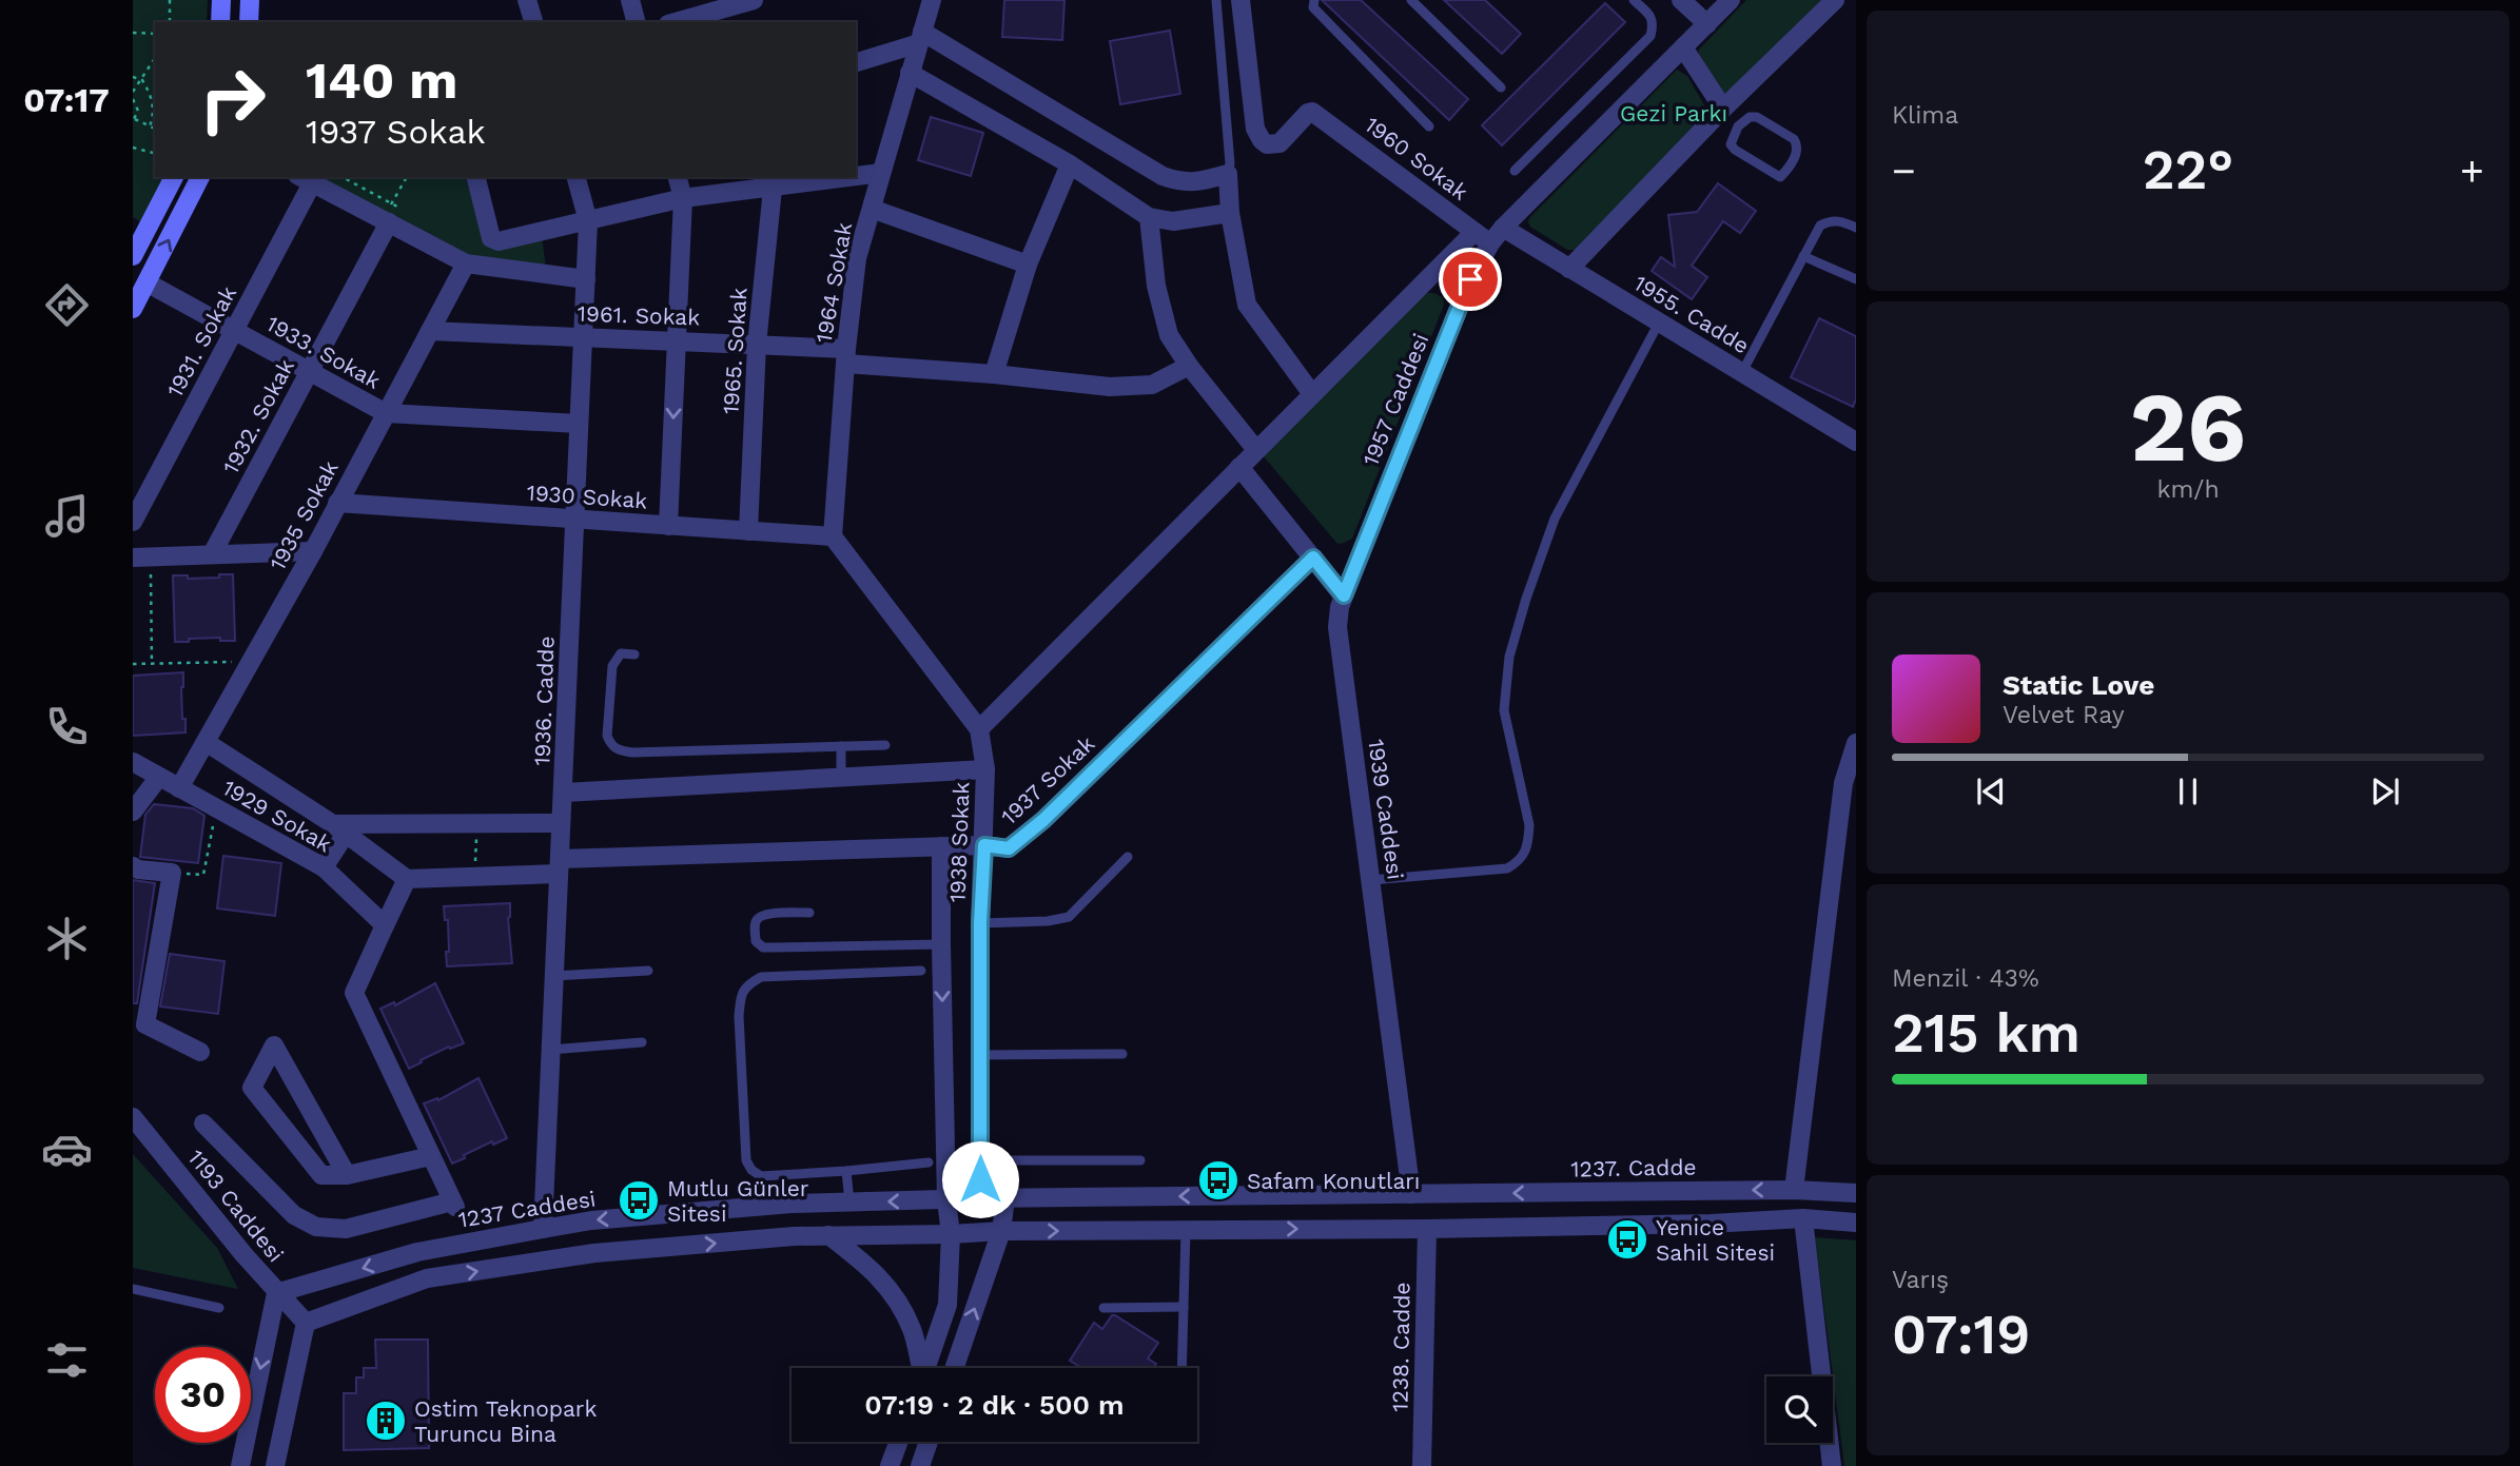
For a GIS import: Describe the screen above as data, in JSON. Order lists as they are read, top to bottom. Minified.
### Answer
{"streets":{"street":["1960 Sokak","1964 Sokak","1955. Cadde","1961. Sokak","1931. Sokak","1965. Sokak","1933. Sokak","1957 Caddesi","1932. Sokak","1930 Sokak","1935 Sokak","1936. Cadde","1937 Sokak","1939 Caddesi","1929 Sokak","1938 Sokak","1237. Cadde","1193 Caddesi","1237 Caddesi","1238. Cadde"]},"crossings":[["1960 Sokak","1957 Caddesi"],["1964 Sokak","1961. Sokak"],["1964 Sokak","1930 Sokak"],["1964 Sokak","1938 Sokak"],["1955. Cadde","1957 Caddesi"],["1961. Sokak","1965. Sokak"],["1961. Sokak","1935 Sokak"],["1961. Sokak","1936. Cadde"],["1931. Sokak","1933. Sokak"],["1965. Sokak","1930 Sokak"],["1933. Sokak","1932. Sokak"],["1933. Sokak","1935 Sokak"],["1933. Sokak","1936. Cadde"],["1957 Caddesi","1939 Caddesi"],["1930 Sokak","1935 Sokak"],["1930 Sokak","1936. Cadde"],["1930 Sokak","1938 Sokak"],["1935 Sokak","1929 Sokak"],["1936. Cadde","1937 Sokak"],["1936. Cadde","1237 Caddesi"],["1937 Sokak","1938 Sokak"],["1939 Caddesi","1237. Cadde"],["1939 Caddesi","1237 Caddesi"],["1938 Sokak","1237 Caddesi"],["1237. Cadde","1237 Caddesi"],["1193 Caddesi","1237 Caddesi"]],"parks":["Gezi Parkı"],"places":{"bus stop":["Safam Konutları","Mutlu Günler Sitesi","Yenice Sahil Sitesi"],"building":["Ostim Teknopark Turuncu Bina"]},"page":{"tabs":"07:17","tile":["Klima",["26","km/h"],["Menzil · 43%","215 km"],["Varış","07:19"]],"turn":["140 m","1937 Sokak"],"heat":["−","22°","+"],"song":["Static Love","Velvet Ray"],"limit":"30","trip":"07:19 · 2 dk · 500 m"}}
